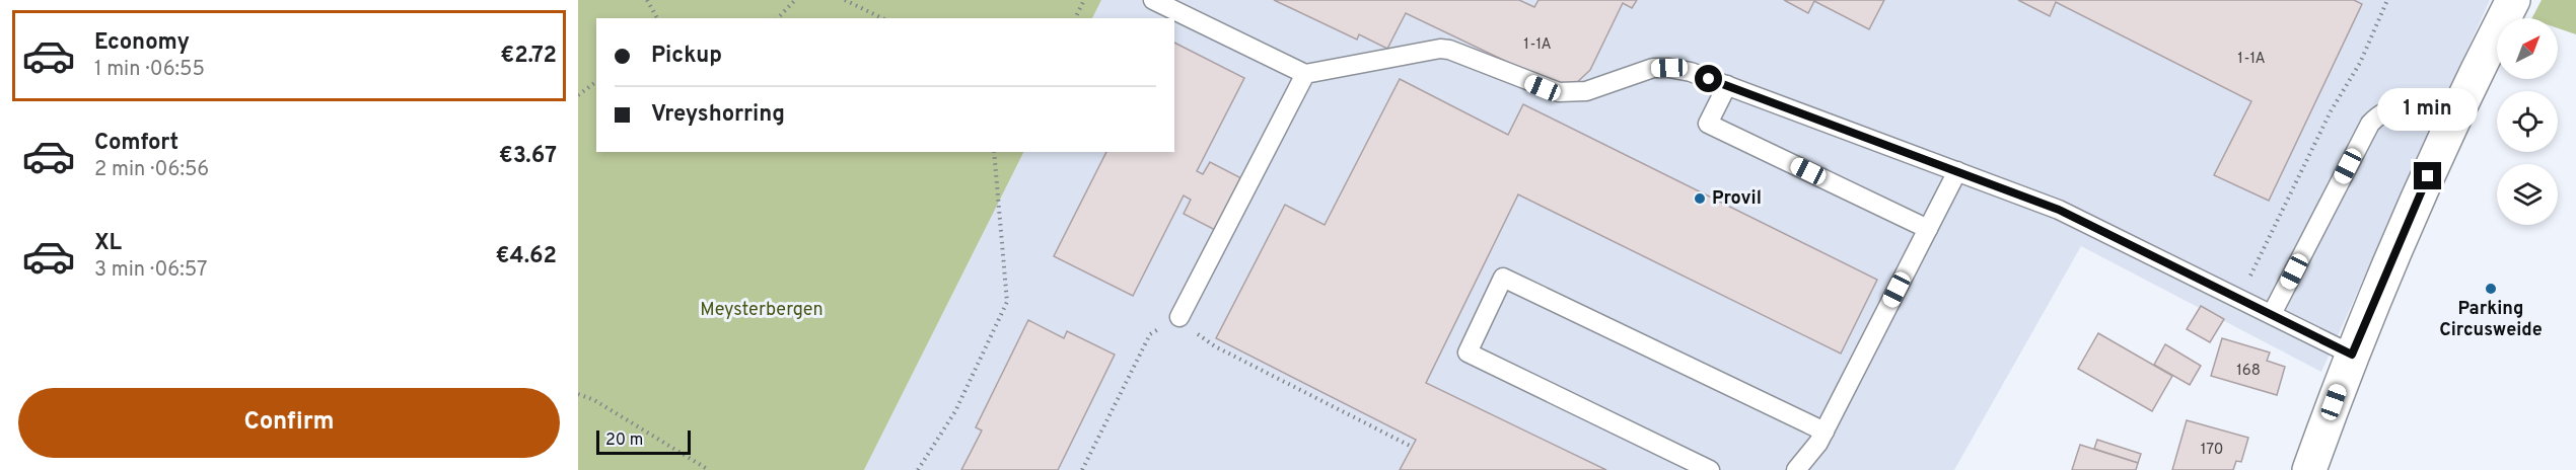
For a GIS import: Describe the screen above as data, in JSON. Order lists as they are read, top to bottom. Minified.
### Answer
{"parks":["Meysterbergen"],"places":["Provil","Parking Circusweide"],"house_numbers":["1-1A","1-1A","168","170"],"scale_bar":"20 m","north":"top right","page":{"list":[{"name":"Economy","note":"1 min · 06:55","value":"€2.72"},{"name":"Comfort","note":"2 min · 06:56","value":"€3.67"},{"name":"XL","note":"3 min · 06:57","value":"€4.62"}],"banner":["Pickup","Vreyshorring"],"bubble":"1 min","buttons":"Confirm","scale":"20 m"}}
